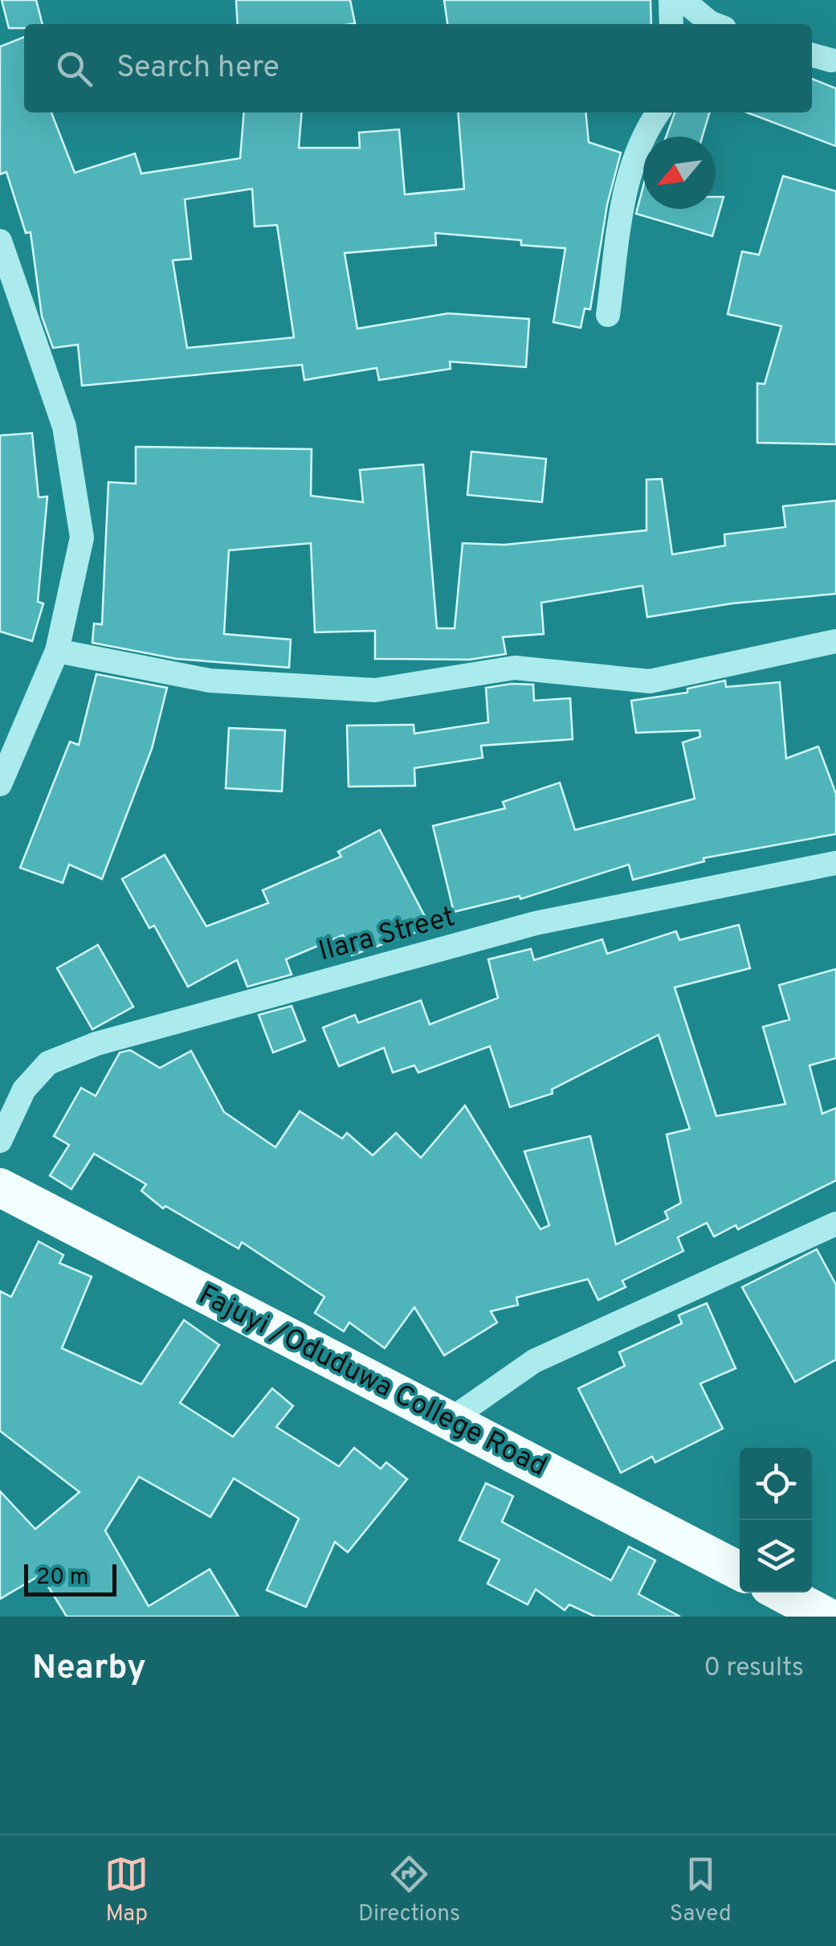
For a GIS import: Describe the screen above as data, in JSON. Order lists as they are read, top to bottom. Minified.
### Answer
{"streets":{"main road":["Fajuyi /Oduduwa College Road"],"street":["Ilara Street"]},"scale_bar":"20 m","north":"bottom left","page":{"search":"Search here","scale":"20 m","heading":["Nearby","0 results"],"nav":["Map","Directions","Saved"]}}
